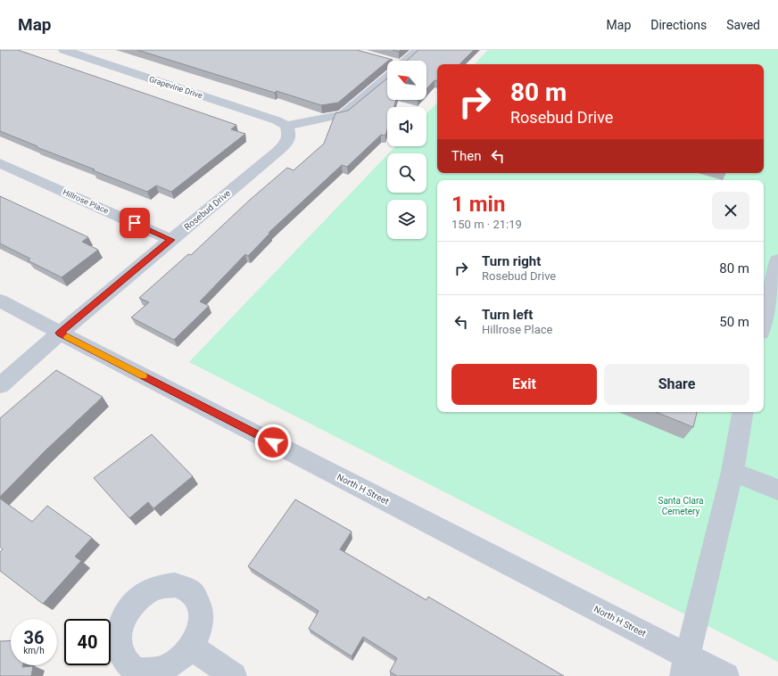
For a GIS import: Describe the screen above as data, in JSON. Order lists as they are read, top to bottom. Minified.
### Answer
{"streets":{"street":["Grapevine Drive","Hillrose Place","Rosebud Drive","North H Street"]},"crossings":[["Grapevine Drive","Rosebud Drive"],["Hillrose Place","Rosebud Drive"],["Rosebud Drive","North H Street"]],"parks":["Santa Clara Cemetery"],"north":"top left","page":{"header":"Map","nav":["Map","Directions","Saved"],"turn":["80 m","Rosebud Drive"],"then":"Then","heading":["1 min","150 m · 21:19"],"list":[{"name":"Turn right","note":"Rosebud Drive","value":"80 m"},{"name":"Turn left","note":"Hillrose Place","value":"50 m"}],"buttons":["Exit","Share"],"speed":"36 km/h","limit":"40"}}
